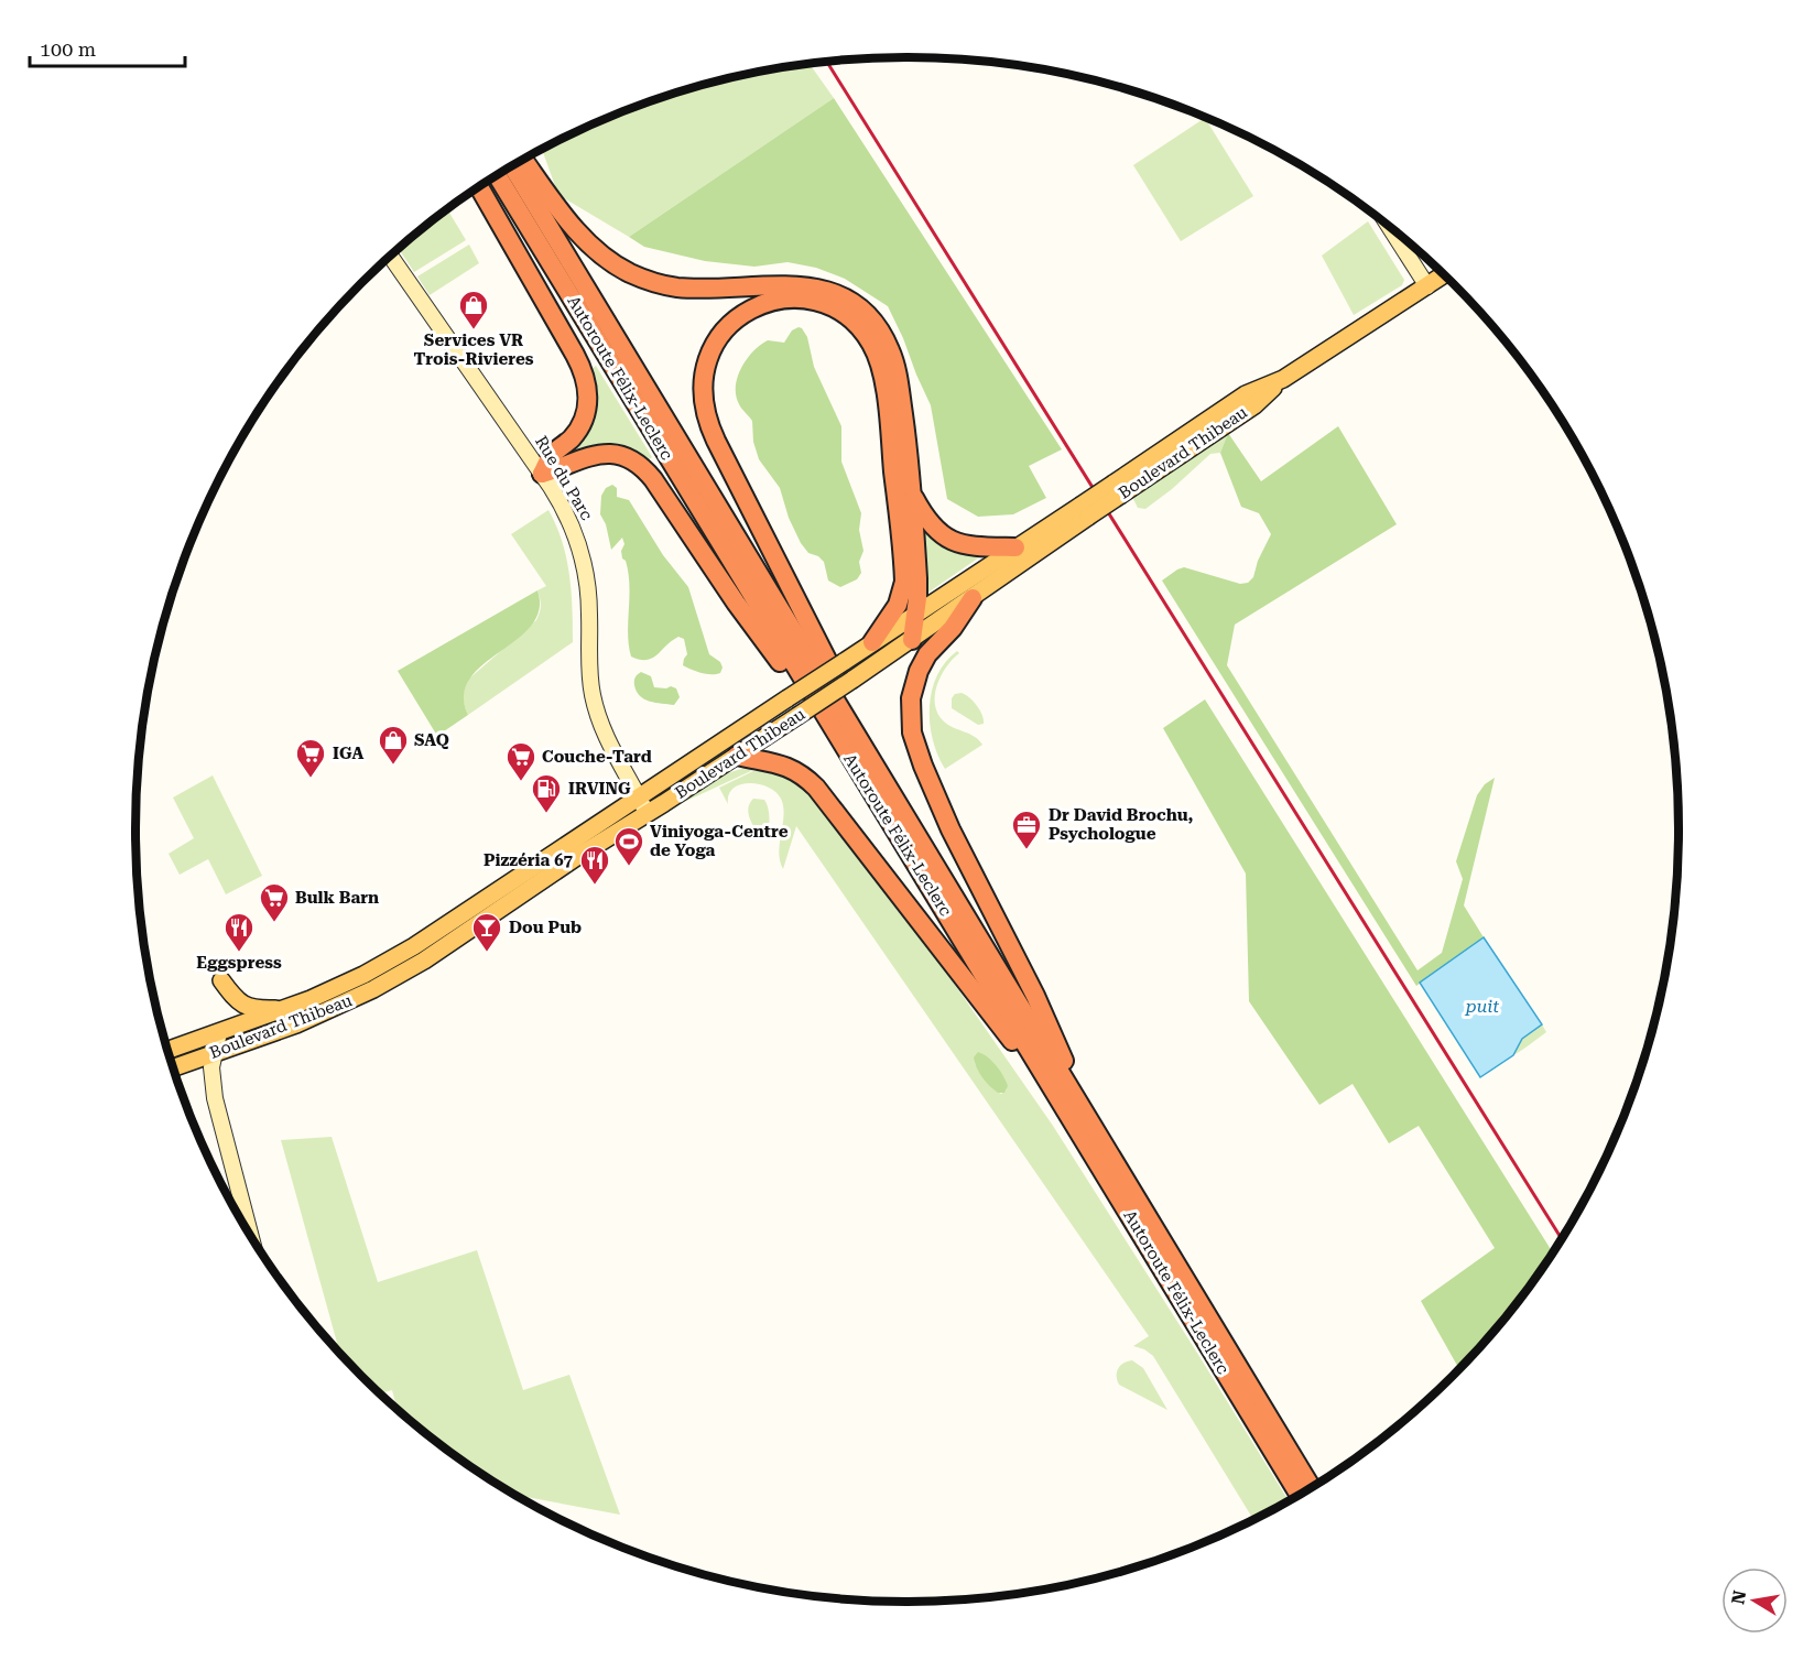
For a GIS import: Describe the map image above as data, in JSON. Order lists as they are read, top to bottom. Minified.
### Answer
{"streets":{"highway":["Autoroute Félix-Leclerc"],"main road":["Boulevard Thibeau"],"street":["Rue du Parc"]},"crossings":[["Boulevard Thibeau","Rue du Parc"]],"water":["puit"],"places":{"shop":["Services VR Trois-Rivieres","SAQ"],"supermarket":["IGA","Couche-Tard","Bulk Barn"],"fuel station":["IRVING"],"office":["Dr David Brochu, Psychologue"],"sports":["Viniyoga-Centre de Yoga"],"restaurant":["Pizzéria 67","Eggspress"],"bar":["Dou Pub"]},"scale_bar":"100 m","north":"left"}
